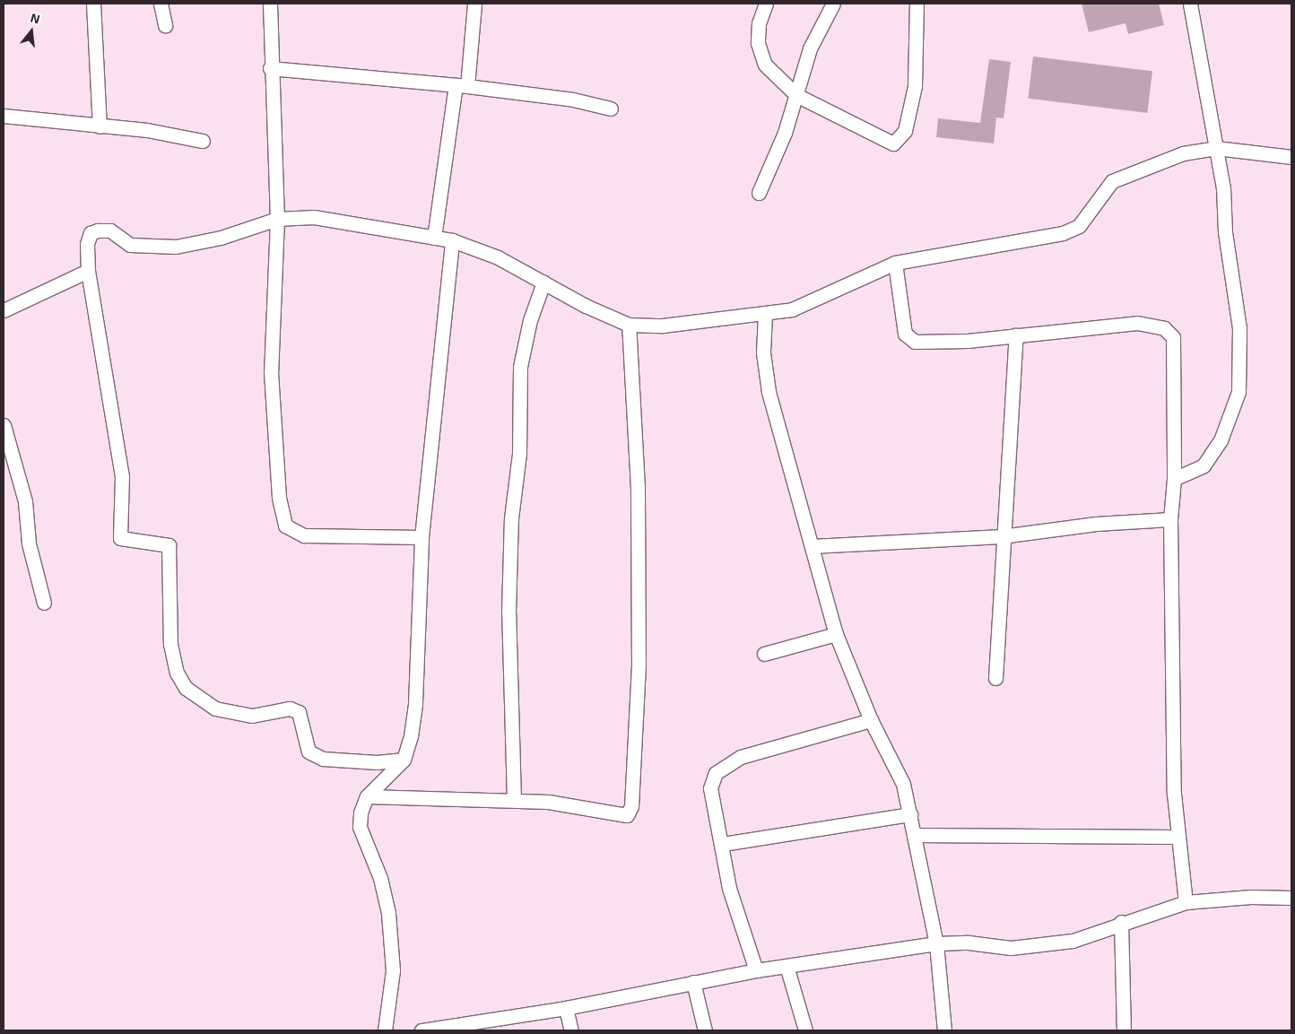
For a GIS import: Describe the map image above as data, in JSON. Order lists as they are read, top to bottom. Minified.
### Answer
{"north":"top"}
